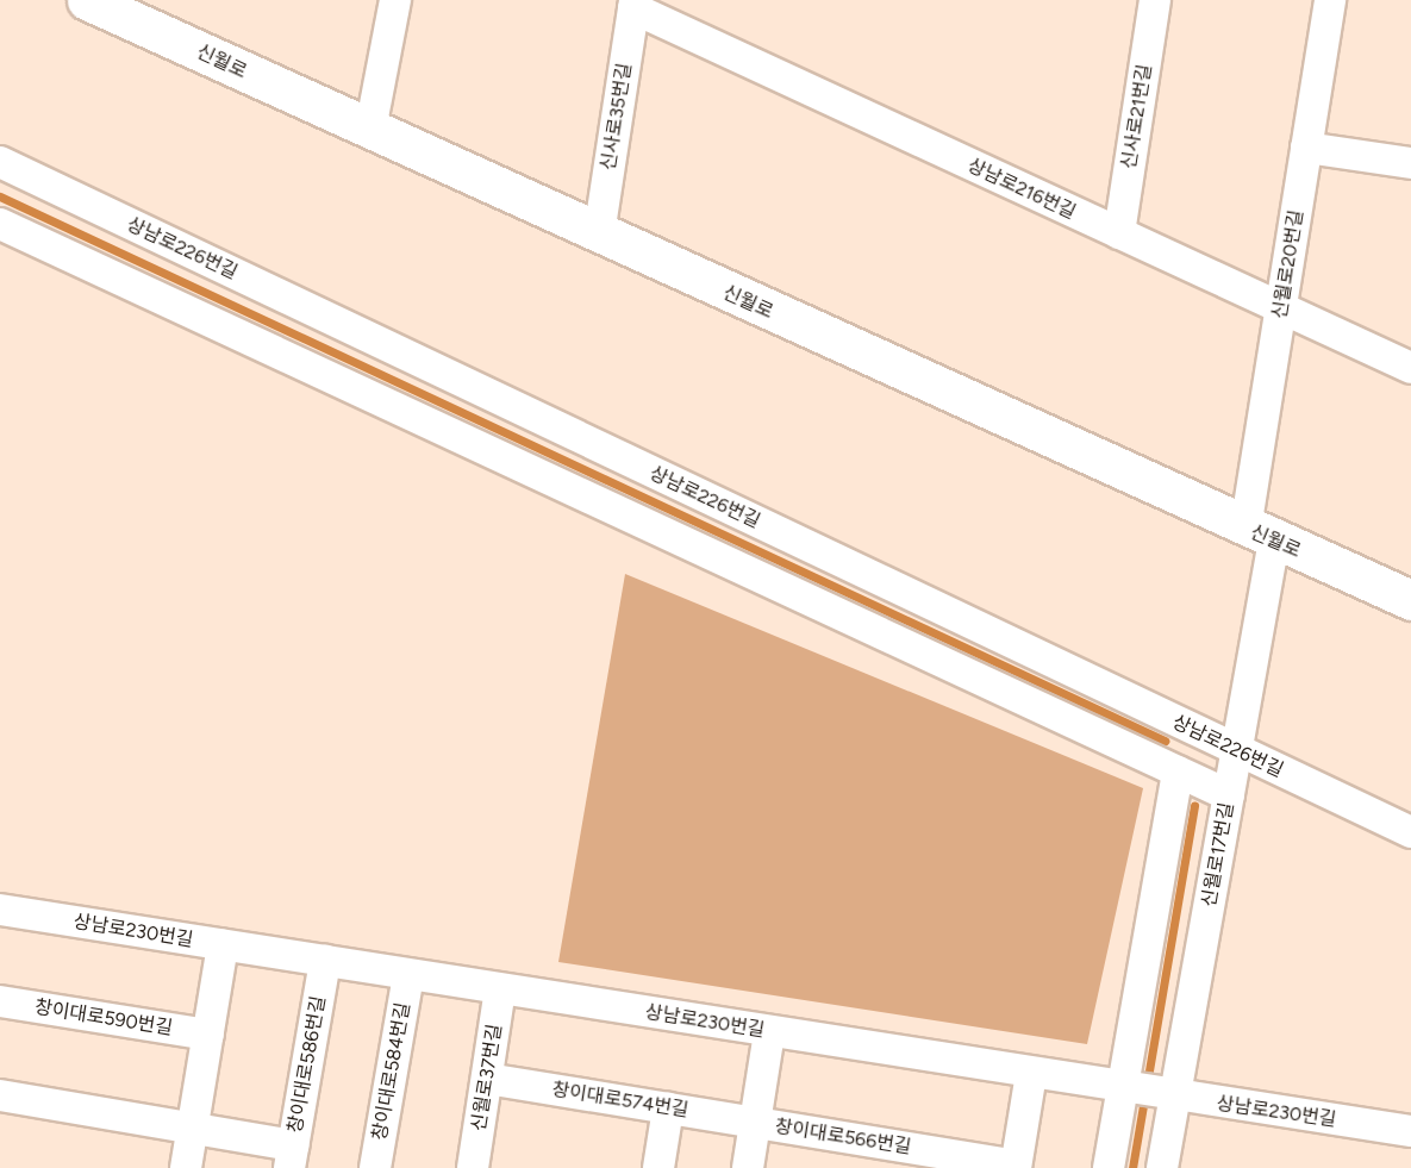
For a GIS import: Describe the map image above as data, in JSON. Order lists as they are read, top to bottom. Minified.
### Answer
{"streets":{"street":["신월로","신사로35번길","신사로21번길","상남로216번길","상남로226번길","신월로20번길","신월로17번길","상남로230번길","창이대로590번길","창이대로586번길","창이대로584번길","신월로37번길","창이대로574번길","창이대로566번길"]},"crossings":[["신월로","신사로35번길"],["신월로","신월로20번길"],["신월로","신월로17번길"],["신사로35번길","상남로216번길"],["신사로21번길","상남로216번길"],["상남로216번길","신월로20번길"],["상남로226번길","신월로17번길"],["신월로20번길","신월로17번길"],["신월로17번길","상남로230번길"],["상남로230번길","창이대로586번길"],["상남로230번길","창이대로584번길"],["상남로230번길","신월로37번길"],["상남로230번길","창이대로566번길"],["신월로37번길","창이대로574번길"],["창이대로574번길","창이대로566번길"]]}
